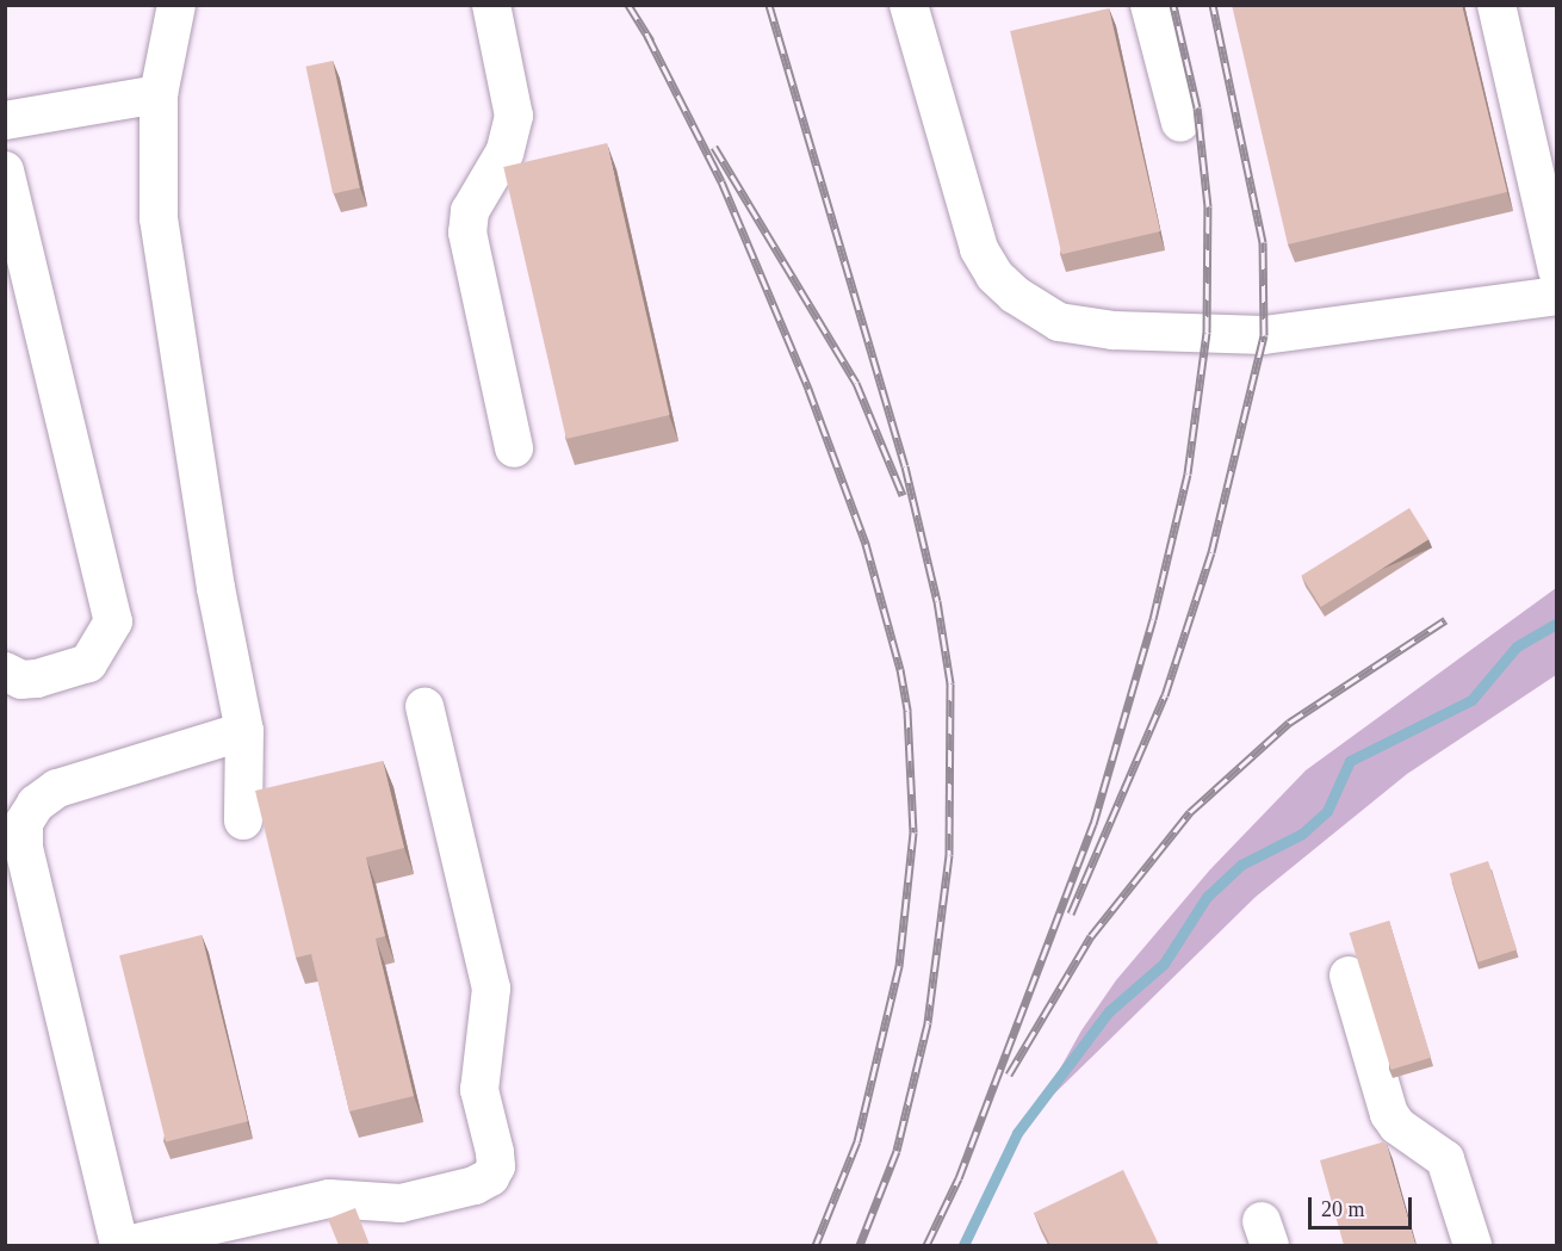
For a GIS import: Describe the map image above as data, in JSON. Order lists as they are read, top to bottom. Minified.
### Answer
{"scale_bar":"20 m"}
